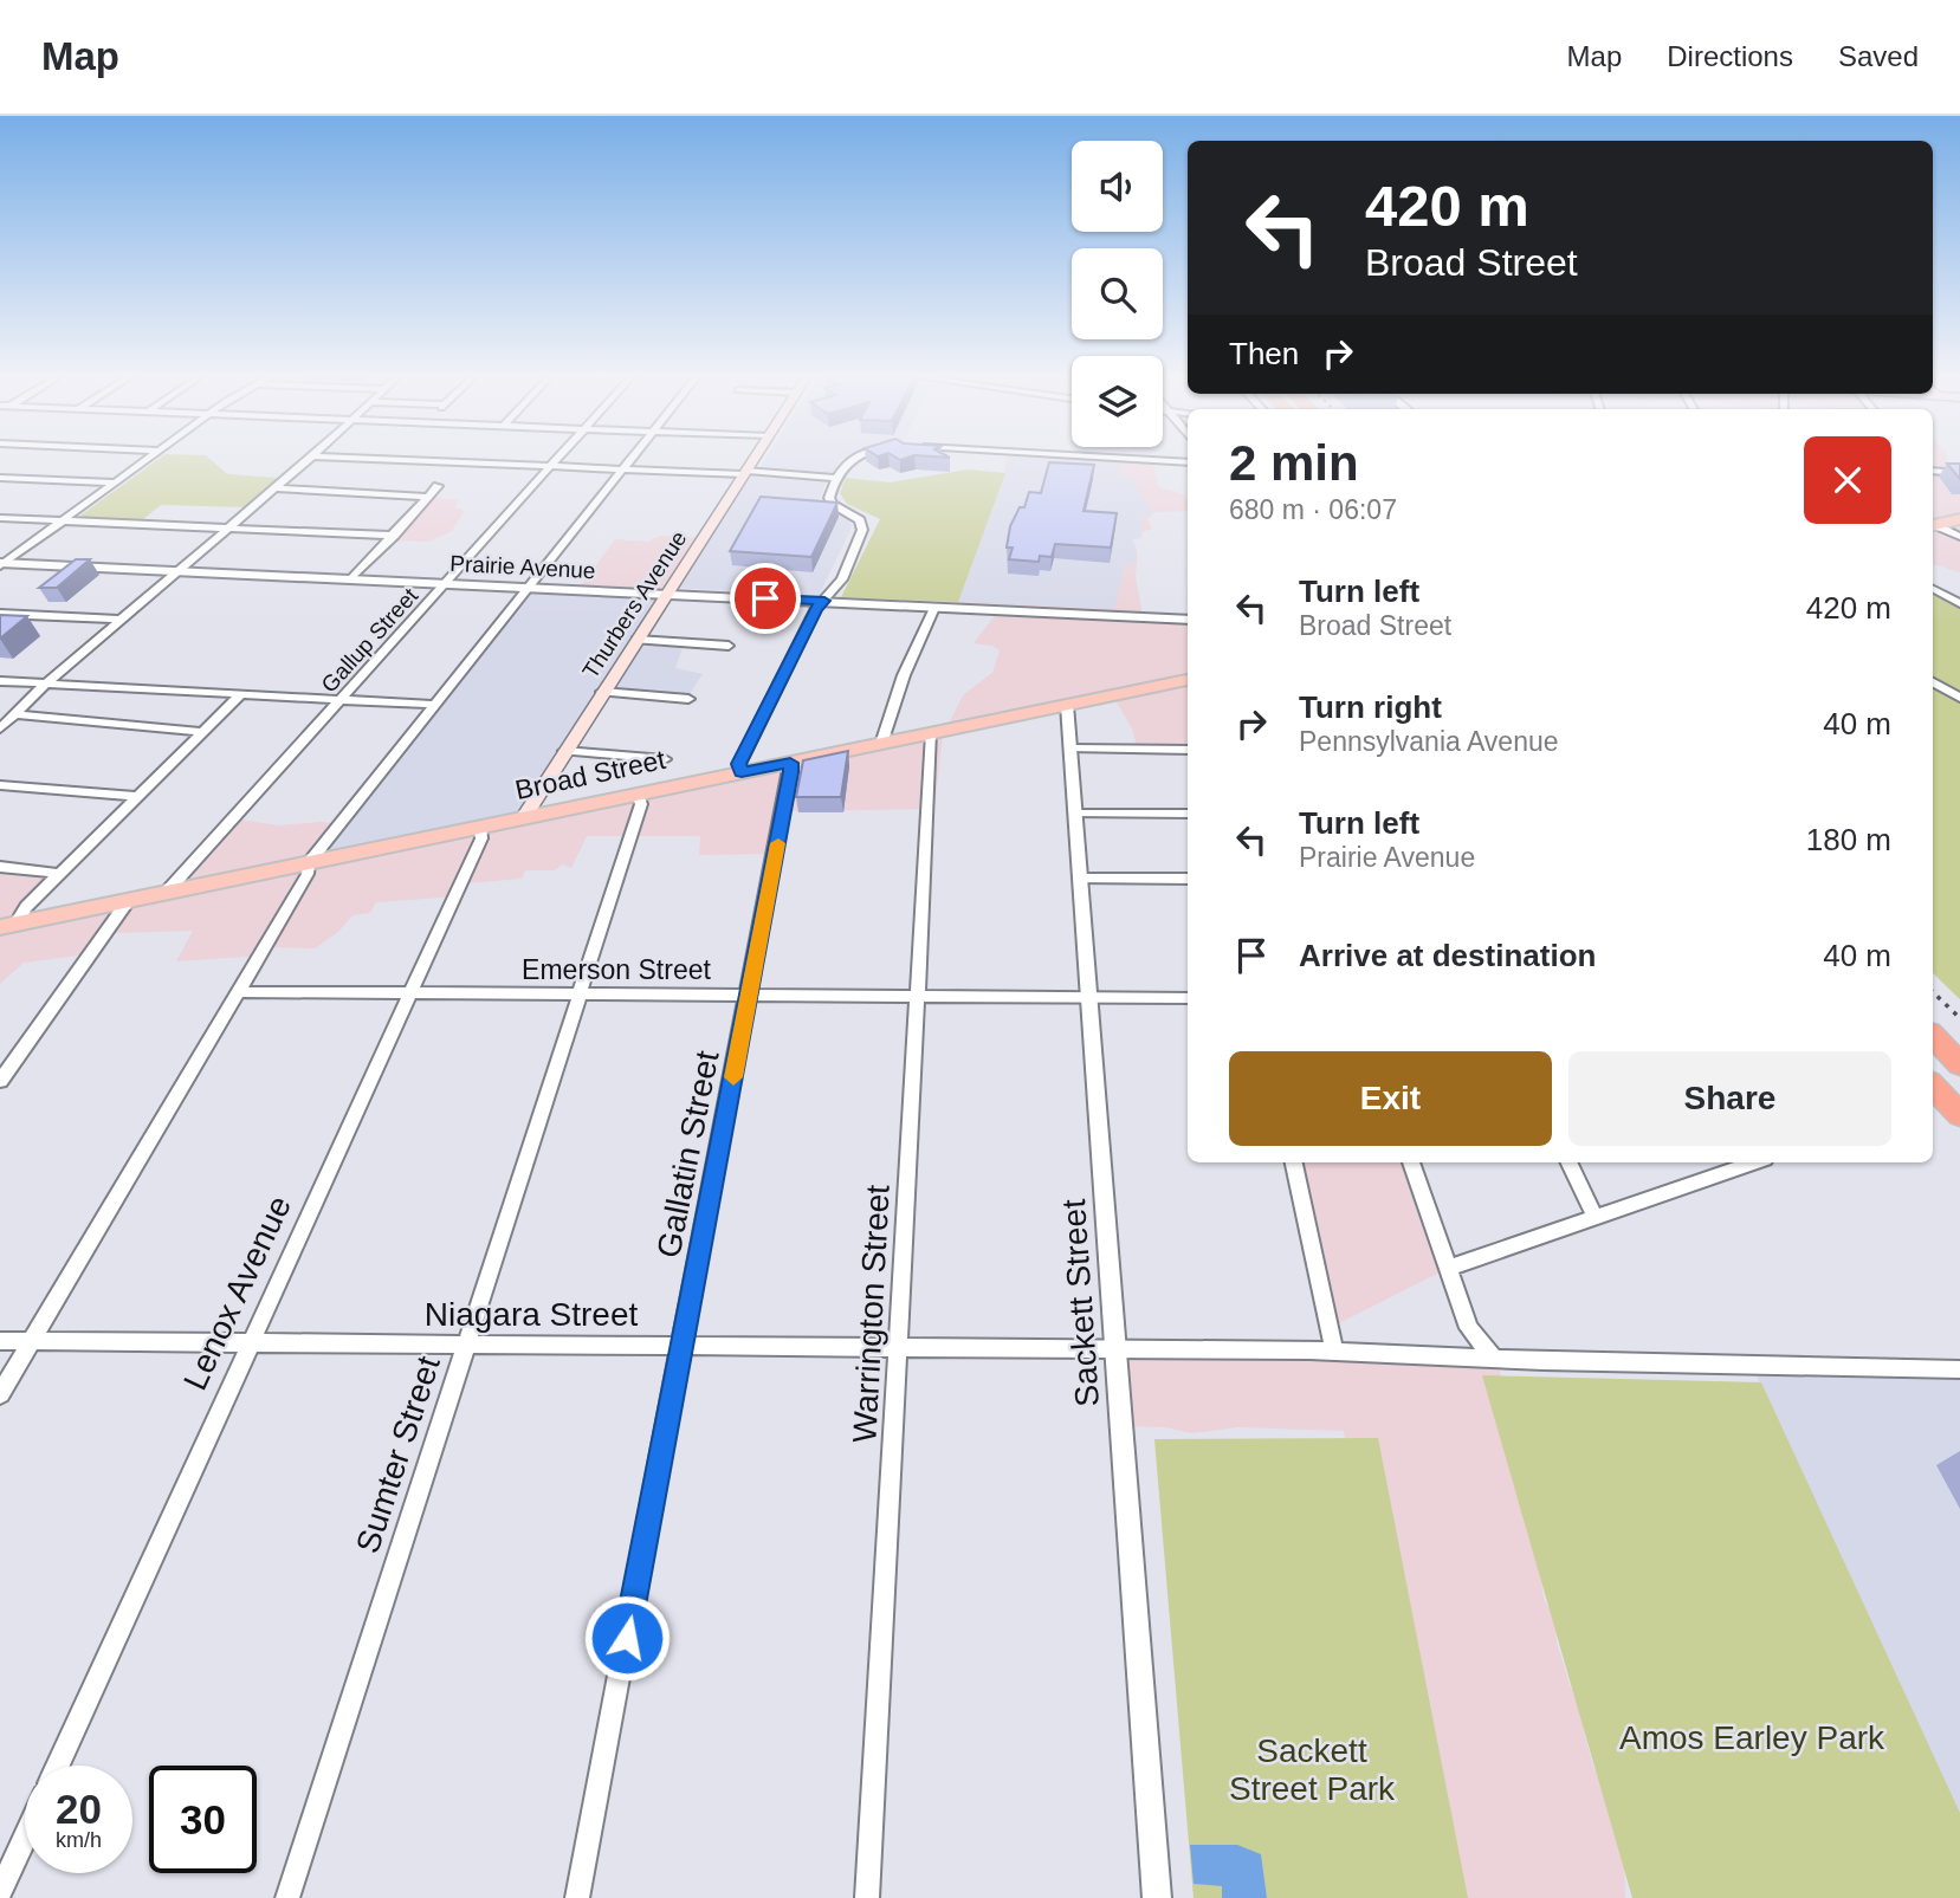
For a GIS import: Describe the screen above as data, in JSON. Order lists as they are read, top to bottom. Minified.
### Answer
{"streets":{"main road":["Thurbers Avenue","Broad Street"],"street":["Prairie Avenue","Gallup Street","Emerson Street","Gallatin Street","Lenox Avenue","Sackett Street","Niagara Street","Warrington Street","Sumter Street"]},"crossings":[["Prairie Avenue","Thurbers Avenue"],["Prairie Avenue","Gallup Street"],["Thurbers Avenue","Broad Street"],["Gallup Street","Broad Street"],["Broad Street","Gallatin Street"],["Broad Street","Lenox Avenue"],["Broad Street","Sackett Street"],["Broad Street","Warrington Street"],["Broad Street","Sumter Street"],["Emerson Street","Gallatin Street"],["Emerson Street","Lenox Avenue"],["Emerson Street","Sackett Street"],["Emerson Street","Warrington Street"],["Emerson Street","Sumter Street"],["Gallatin Street","Niagara Street"],["Lenox Avenue","Niagara Street"],["Sackett Street","Niagara Street"],["Niagara Street","Warrington Street"],["Niagara Street","Sumter Street"]],"parks":["Amos Earley Park","Sackett Street Park"],"page":{"header":"Map","nav":["Map","Directions","Saved"],"turn":["420 m","Broad Street"],"then":"Then","heading":["2 min","680 m · 06:07"],"list":[{"name":"Turn left","note":"Broad Street","value":"420 m"},{"name":"Turn right","note":"Pennsylvania Avenue","value":"40 m"},{"name":"Turn left","note":"Prairie Avenue","value":"180 m"},{"name":"Arrive at destination","value":"40 m"}],"buttons":["Exit","Share"],"speed":"20 km/h","limit":"30"}}
